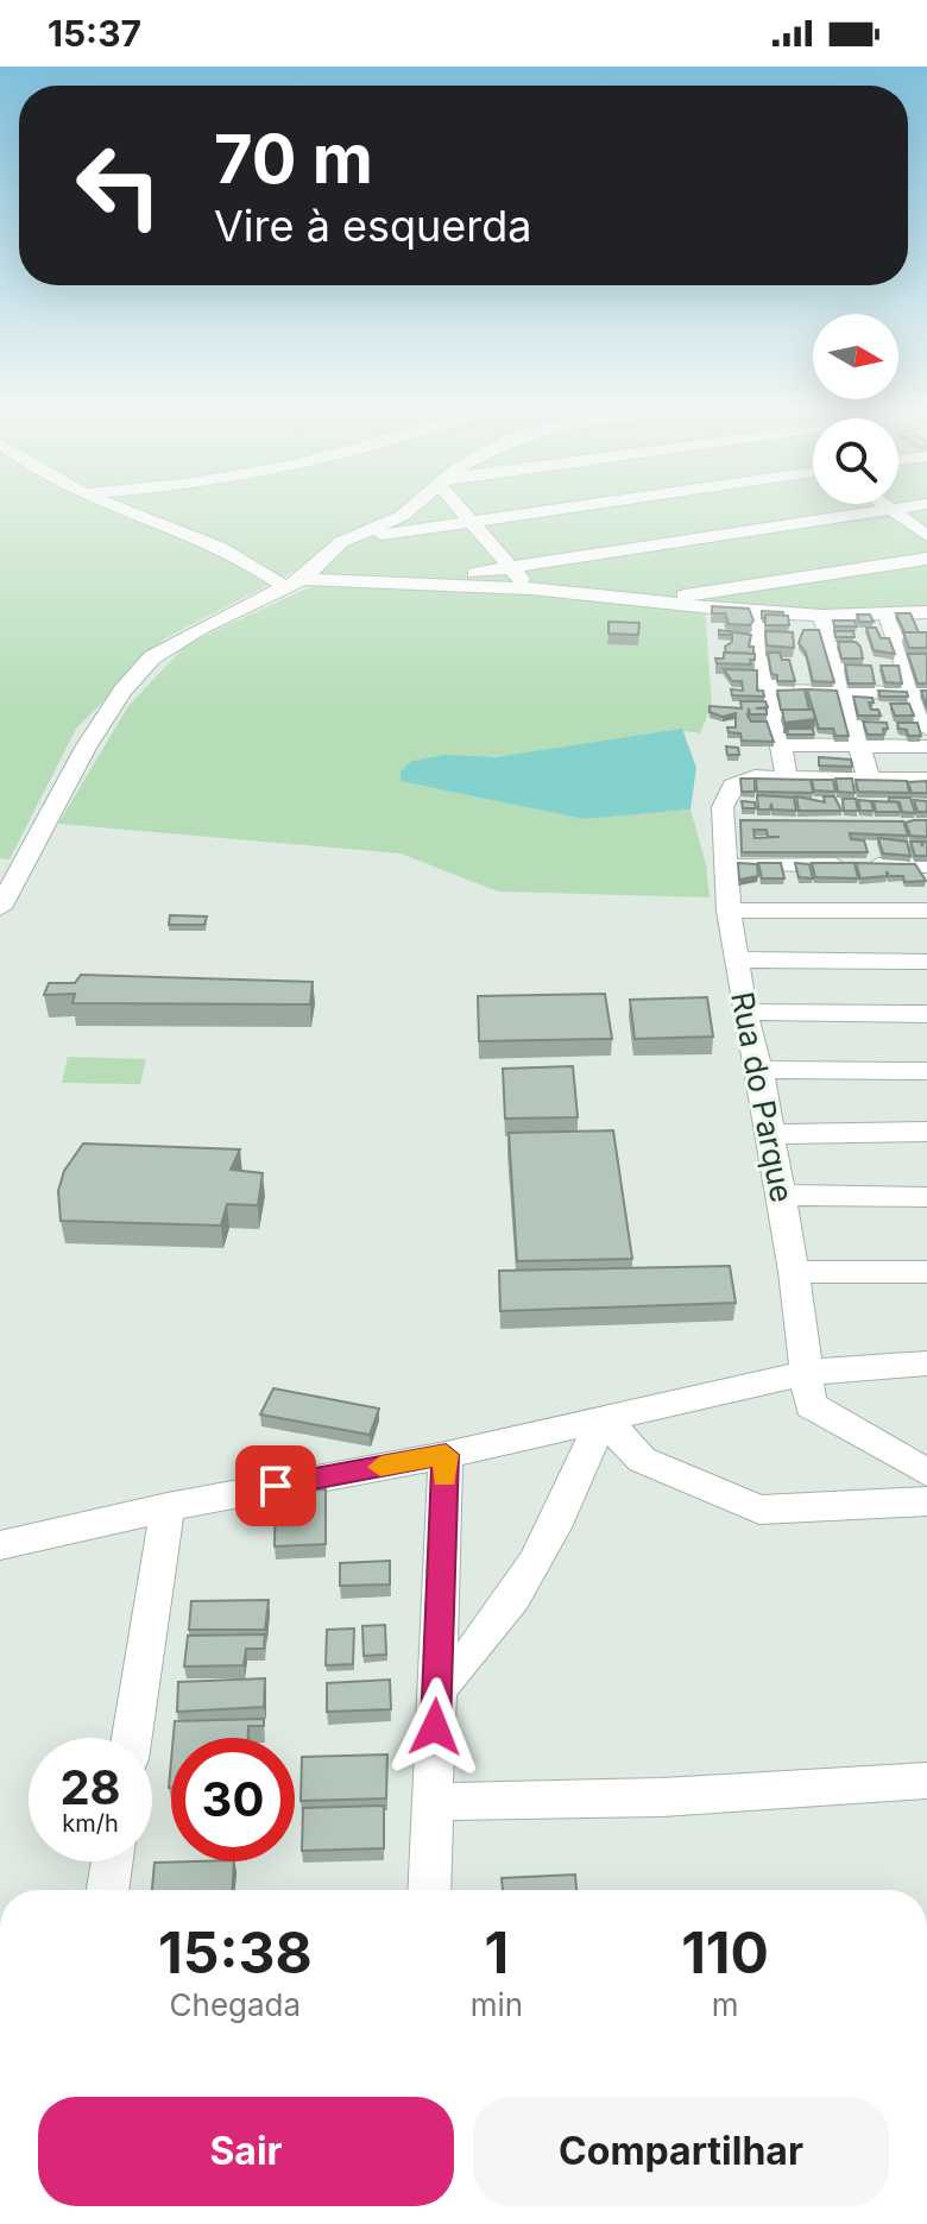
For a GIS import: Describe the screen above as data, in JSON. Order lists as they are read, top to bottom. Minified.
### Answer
{"streets":{"street":["Rua do Parque"]},"north":"right","page":{"status":"15:37","turn":["70 m","Vire à esquerda"],"speed":"28 km/h","limit":"30","eta":["15:38","Chegada","1","min","110","m"],"buttons":["Sair","Compartilhar"]}}
